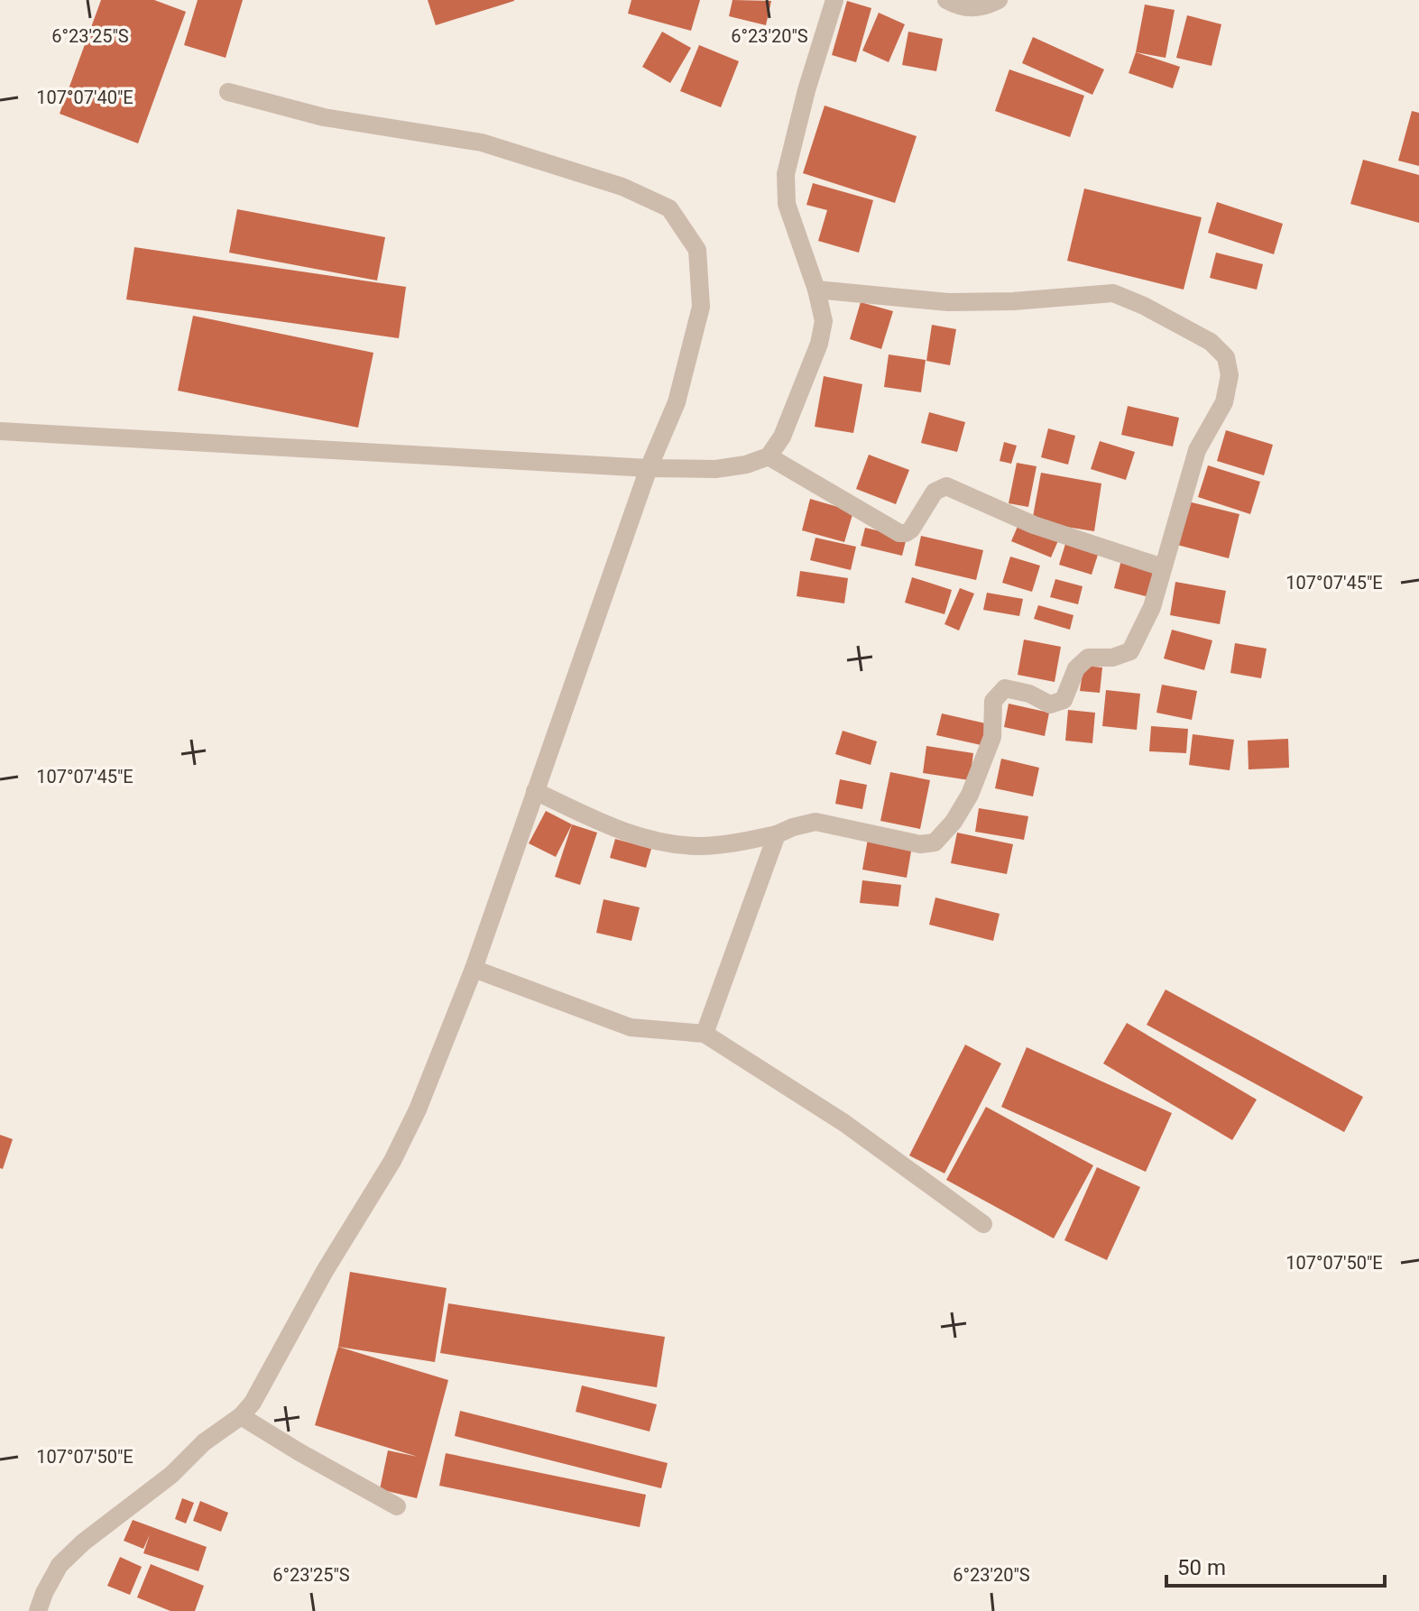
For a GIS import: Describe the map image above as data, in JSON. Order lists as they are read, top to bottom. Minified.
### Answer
{"scale_bar":"50 m","coordinates":["6°23'25\"S","6°23'20\"S","107°07'40\"E","107°07'45\"E","107°07'50\"E"]}
